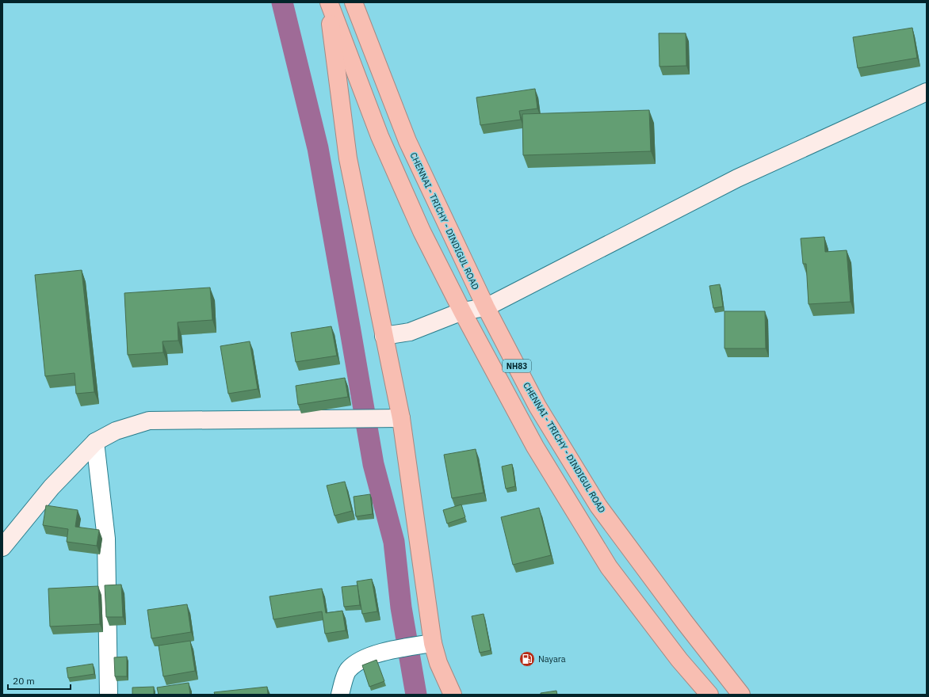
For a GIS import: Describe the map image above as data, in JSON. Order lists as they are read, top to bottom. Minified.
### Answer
{"streets":{"highway":["CHENNAI - TRICHY - DINDIGUL ROAD","NH83"]},"places":{"fuel station":["Nayara"]},"scale_bar":"20 m"}
